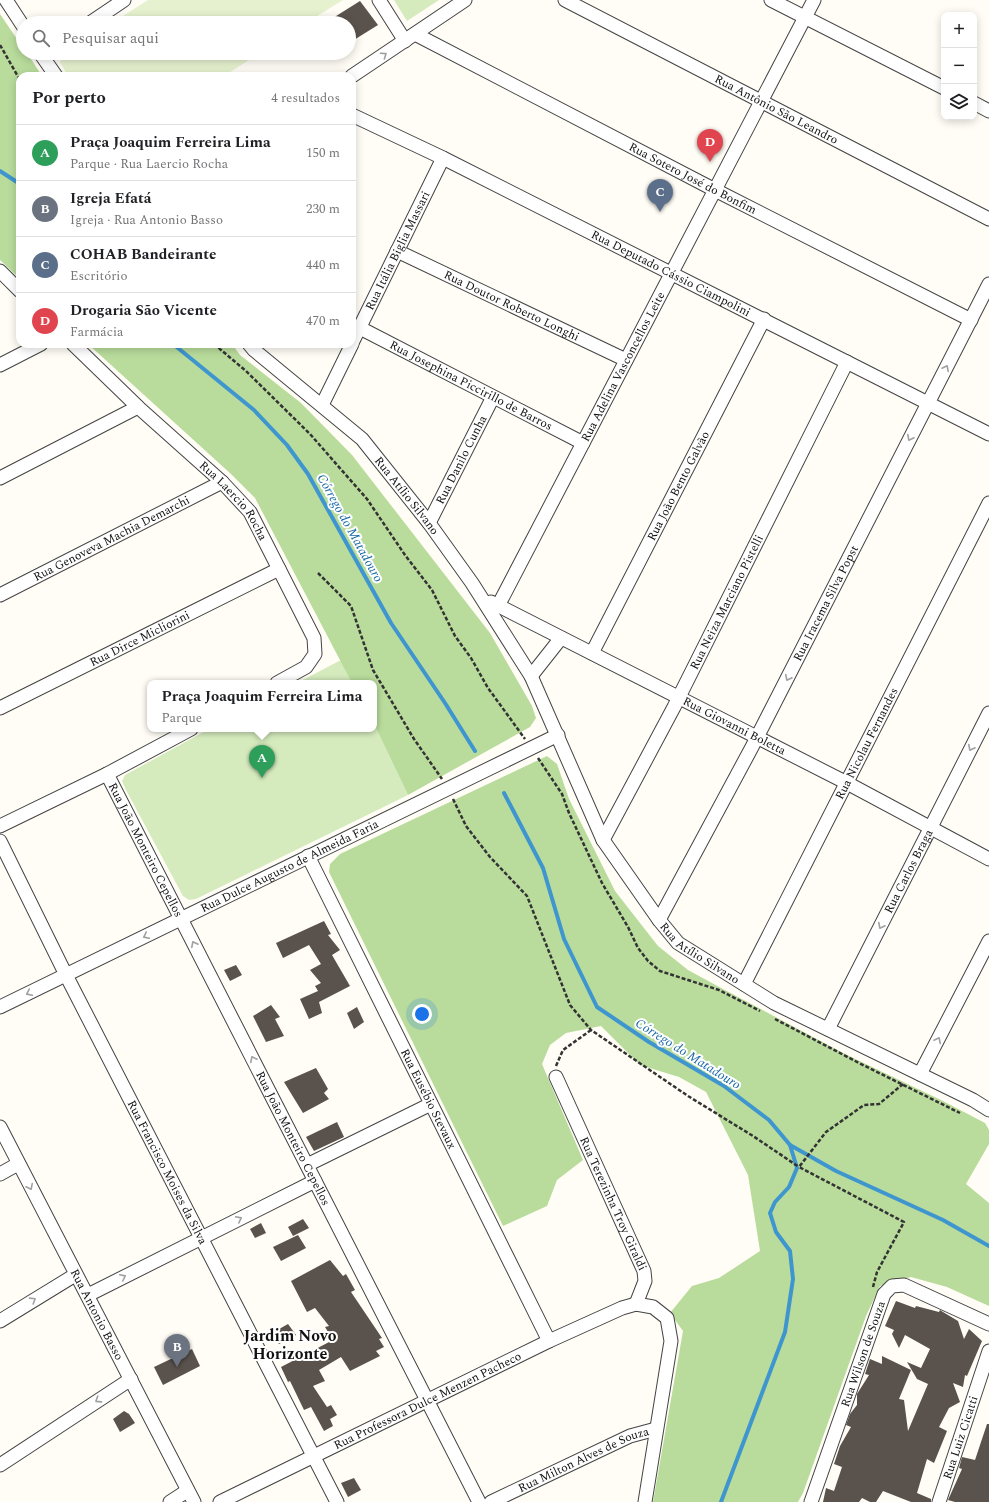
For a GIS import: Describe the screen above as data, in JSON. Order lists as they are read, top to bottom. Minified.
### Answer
{"streets":{"street":["Rua Antônio São Leandro","Rua Sotero José do Bonfim","Rua Itália Biglia Massari","Rua Deputado Cássio Ciampolini","Rua Doutor Roberto Longhi","Rua Adelina Vasconcellos Leite","Rua Josephina Piccirillo de Barros","Rua Danilo Cunha","Rua João Bento Galvão","Rua Atílio Silvano","Rua Laercio Rocha","Rua Genoveva Machia Demarchi","Rua Neiza Marciano Pistelli","Rua Iracema Silva Popst","Rua Dirce Micliorini","Rua Giovanni Boletta","Rua Nicolau Fernandes","Rua João Monteiro Cepellos","Rua Dulce Augusto de Almeida Faria","Rua Carlos Braga","Rua Eusébio Stevaux","Rua Francisco Moises da Silva","Rua Terezinha Troy Giraldi","Rua Antonio Basso","Rua Wilson de Souza","Rua Professora Dulce Menzen Pacheco","Rua Luiz Cicatti","Rua Milton Alves de Souza"]},"crossings":[["Rua Antônio São Leandro","Rua Adelina Vasconcellos Leite"],["Rua Sotero José do Bonfim","Rua Adelina Vasconcellos Leite"],["Rua Sotero José do Bonfim","Rua Iracema Silva Popst"],["Rua Itália Biglia Massari","Rua Deputado Cássio Ciampolini"],["Rua Itália Biglia Massari","Rua Doutor Roberto Longhi"],["Rua Itália Biglia Massari","Rua Josephina Piccirillo de Barros"],["Rua Itália Biglia Massari","Rua Atílio Silvano"],["Rua Deputado Cássio Ciampolini","Rua Adelina Vasconcellos Leite"],["Rua Deputado Cássio Ciampolini","Rua João Bento Galvão"],["Rua Deputado Cássio Ciampolini","Rua Neiza Marciano Pistelli"],["Rua Deputado Cássio Ciampolini","Rua Iracema Silva Popst"],["Rua Doutor Roberto Longhi","Rua Adelina Vasconcellos Leite"],["Rua Adelina Vasconcellos Leite","Rua Josephina Piccirillo de Barros"],["Rua Adelina Vasconcellos Leite","Rua Giovanni Boletta"],["Rua Josephina Piccirillo de Barros","Rua Danilo Cunha"],["Rua Danilo Cunha","Rua Atílio Silvano"],["Rua João Bento Galvão","Rua Giovanni Boletta"],["Rua Atílio Silvano","Rua Neiza Marciano Pistelli"],["Rua Atílio Silvano","Rua Iracema Silva Popst"],["Rua Atílio Silvano","Rua Giovanni Boletta"],["Rua Atílio Silvano","Rua Nicolau Fernandes"],["Rua Atílio Silvano","Rua Dulce Augusto de Almeida Faria"],["Rua Atílio Silvano","Rua Carlos Braga"],["Rua Laercio Rocha","Rua Genoveva Machia Demarchi"],["Rua Laercio Rocha","Rua Dirce Micliorini"],["Rua Neiza Marciano Pistelli","Rua Giovanni Boletta"],["Rua Iracema Silva Popst","Rua Giovanni Boletta"],["Rua Giovanni Boletta","Rua Nicolau Fernandes"],["Rua Giovanni Boletta","Rua Carlos Braga"],["Rua João Monteiro Cepellos","Rua Dulce Augusto de Almeida Faria"],["Rua João Monteiro Cepellos","Rua Professora Dulce Menzen Pacheco"],["Rua Dulce Augusto de Almeida Faria","Rua Eusébio Stevaux"],["Rua Dulce Augusto de Almeida Faria","Rua Francisco Moises da Silva"],["Rua Eusébio Stevaux","Rua Professora Dulce Menzen Pacheco"],["Rua Francisco Moises da Silva","Rua Professora Dulce Menzen Pacheco"],["Rua Terezinha Troy Giraldi","Rua Professora Dulce Menzen Pacheco"]],"districts":["Jardim Novo Horizonte"],"water":["Córrego do Matadouro"],"page":{"map_buttons":["+","−"],"search":"Pesquisar aqui","heading":["Por perto","4 resultados"],"list":[{"mark":"A","name":"Praça Joaquim Ferreira Lima","note":"Parque · Rua Laercio Rocha","value":"150 m"},{"mark":"B","name":"Igreja Efatá","note":"Igreja · Rua Antonio Basso","value":"230 m"},{"mark":"C","name":"COHAB Bandeirante","note":"Escritório","value":"440 m"},{"mark":"D","name":"Drogaria São Vicente","note":"Farmácia","value":"470 m"}],"pins":["D","C","A","B"],"popup":["Praça Joaquim Ferreira Lima","Parque"]}}
